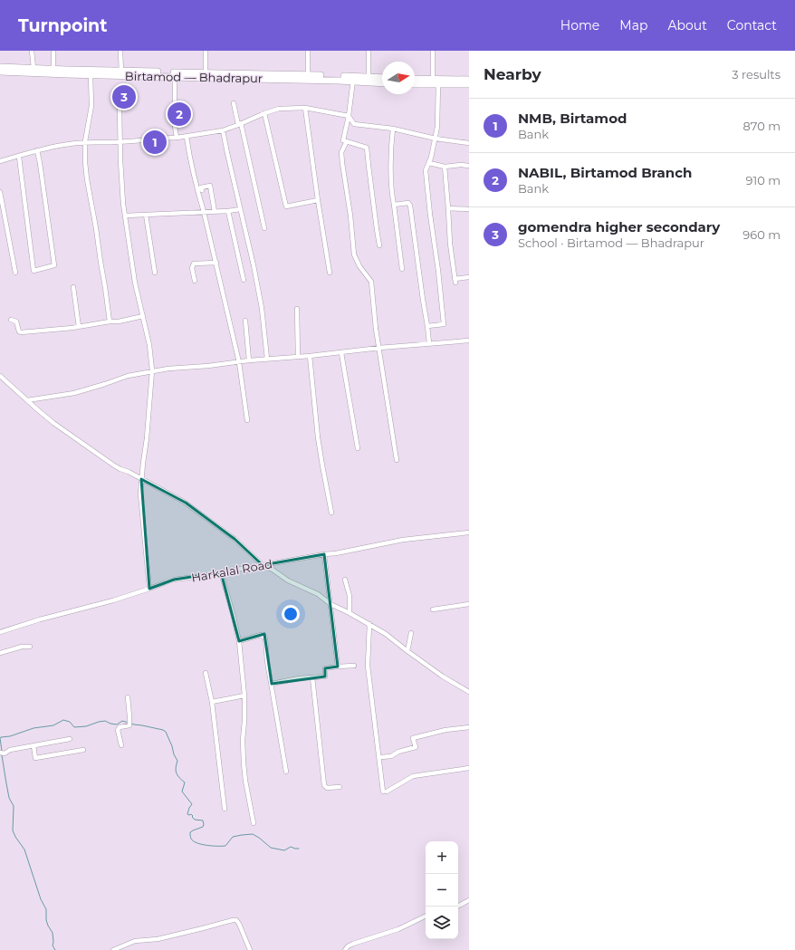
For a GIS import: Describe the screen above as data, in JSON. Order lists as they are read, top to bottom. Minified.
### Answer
{"streets":{"main road":["Birtamod — Bhadrapur"],"street":["Harkalal Road"]},"north":"right","page":{"header":"Turnpoint","nav":["Home","Map","About","Contact"],"heading":["Nearby","3 results"],"pins":["3","2","1"],"list":[{"mark":"1","name":"NMB, Birtamod","note":"Bank","value":"870 m"},{"mark":"2","name":"NABIL, Birtamod Branch","note":"Bank","value":"910 m"},{"mark":"3","name":"gomendra higher secondary","note":"School · Birtamod — Bhadrapur","value":"960 m"}],"map_buttons":["+","−"]}}
